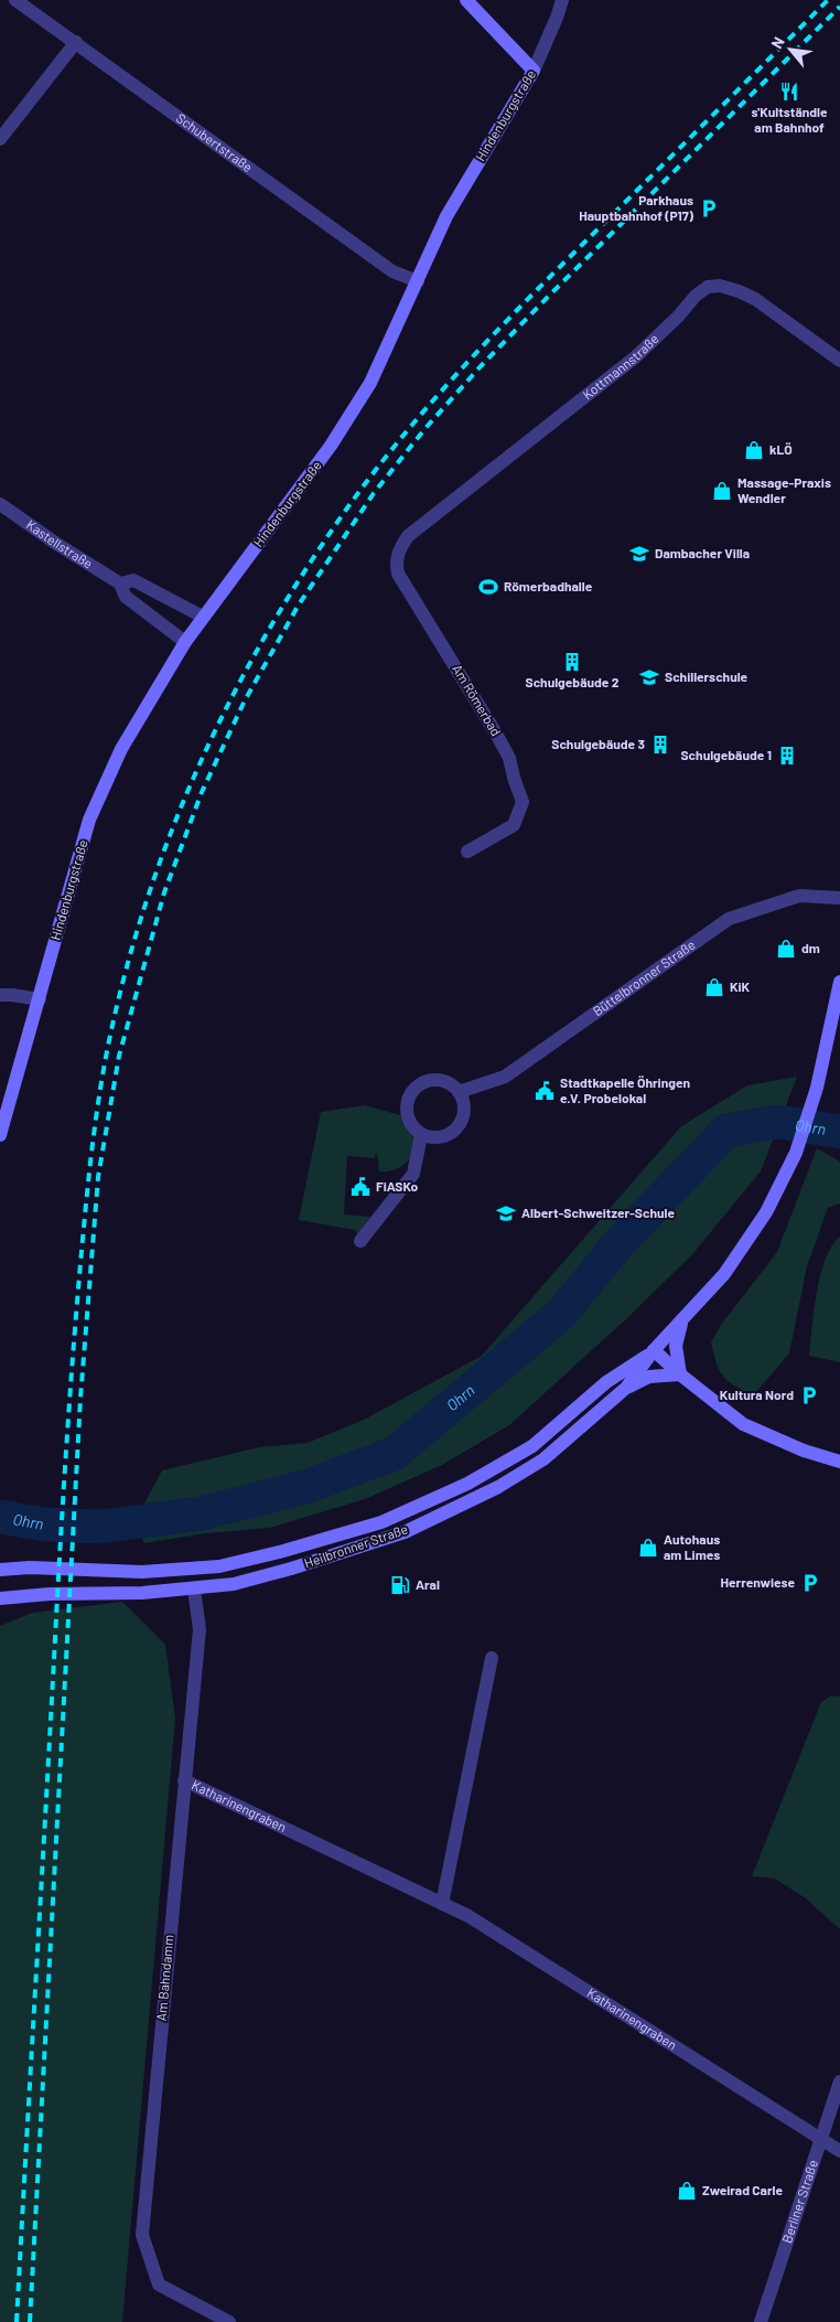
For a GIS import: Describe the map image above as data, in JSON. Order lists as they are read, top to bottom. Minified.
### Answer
{"streets":{"main road":["Hindenburgstraße","Heilbronner Straße"],"street":["Schubertstraße","Kottmannstraße","Kastellstraße","Am Römerbad","Büttelbronner Straße","Katharinengraben","Am Bahndamm","Berliner Straße"]},"crossings":[["Hindenburgstraße","Schubertstraße"],["Hindenburgstraße","Kastellstraße"],["Kottmannstraße","Am Römerbad"],["Heilbronner Straße","Am Bahndamm"],["Katharinengraben","Am Bahndamm"],["Katharinengraben","Berliner Straße"]],"water":["Ohrn"],"places":{"restaurant":["s'Kultständle am Bahnhof"],"parking":["Parkhaus Hauptbahnhof (P17)","Kultura Nord","Herrenwiese"],"shop":["kLÖ","Massage-Praxis Wendler","dm","KiK","Autohaus am Limes","Zweirad Carle"],"school or university":["Dambacher Villa","Schillerschule","Albert-Schweitzer-Schule"],"sports":["Römerbadhalle"],"building":["Schulgebäude 2","Schulgebäude 3","Schulgebäude 1"],"public building":["Stadtkapelle Öhringen e.V. Probelokal","FiASKo"],"fuel station":["Aral"]},"north":"top left"}
